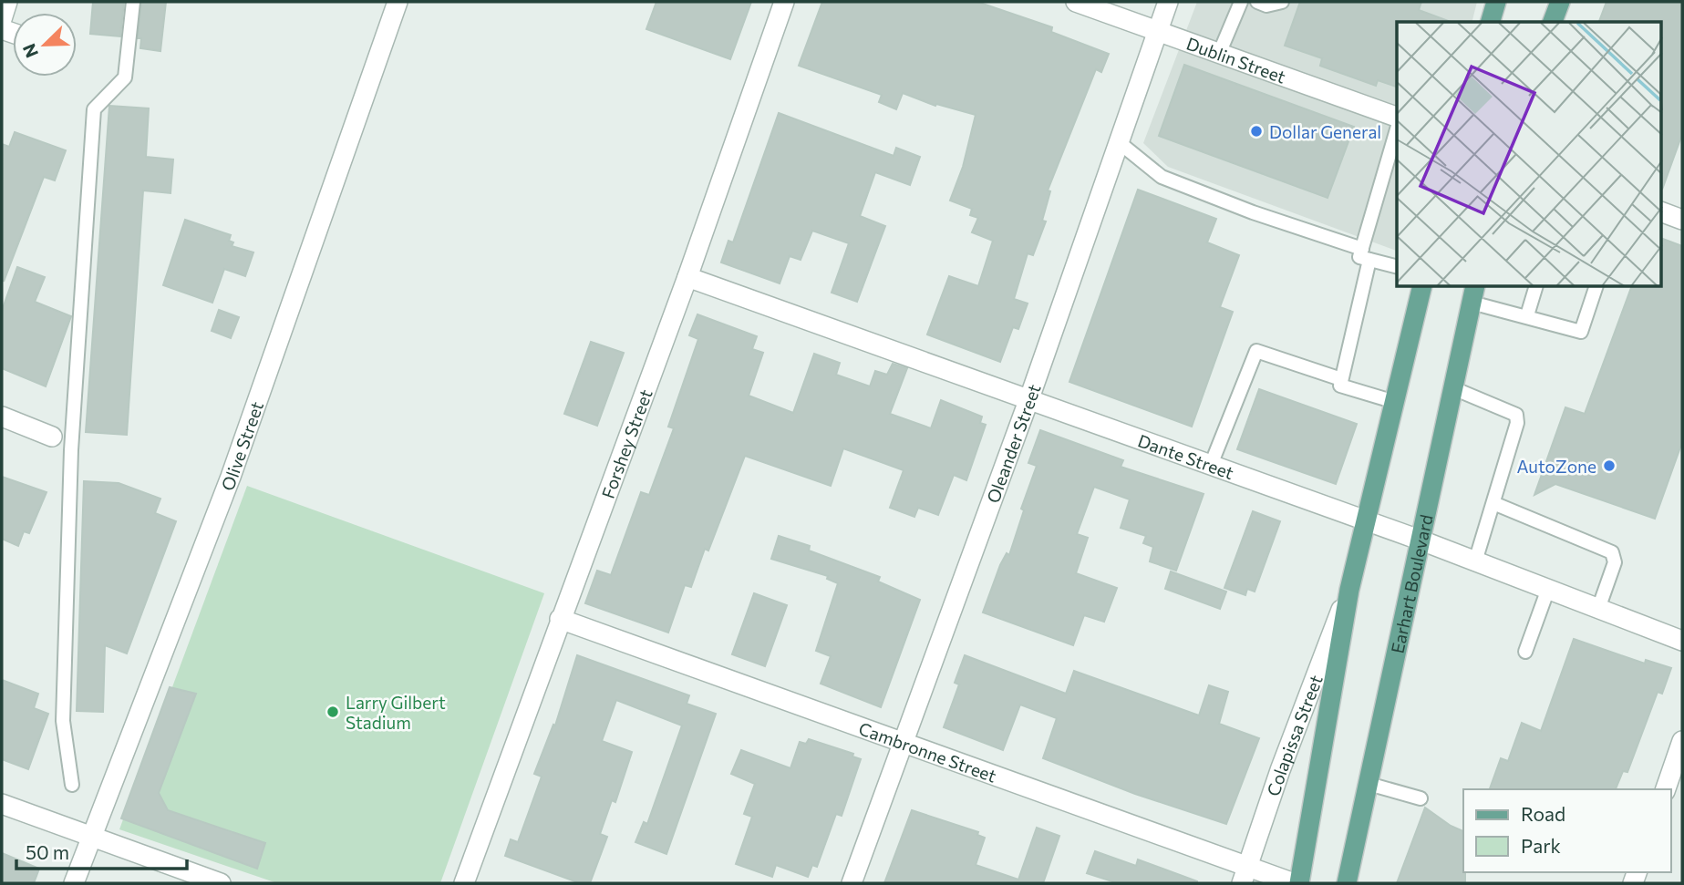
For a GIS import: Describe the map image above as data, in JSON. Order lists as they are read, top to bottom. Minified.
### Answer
{"streets":{"main road":["Earhart Boulevard"],"street":["Dublin Street","Forshey Street","Oleander Street","Olive Street","Dante Street","Colapissa Street","Cambronne Street"]},"crossings":[["Dublin Street","Oleander Street"],["Forshey Street","Dante Street"],["Forshey Street","Cambronne Street"],["Oleander Street","Dante Street"],["Oleander Street","Cambronne Street"],["Dante Street","Earhart Boulevard"],["Colapissa Street","Cambronne Street"]],"places":["Dollar General","AutoZone","Larry Gilbert Stadium"],"legend":["Road","Park"],"scale_bar":"50 m","north":"bottom left"}
